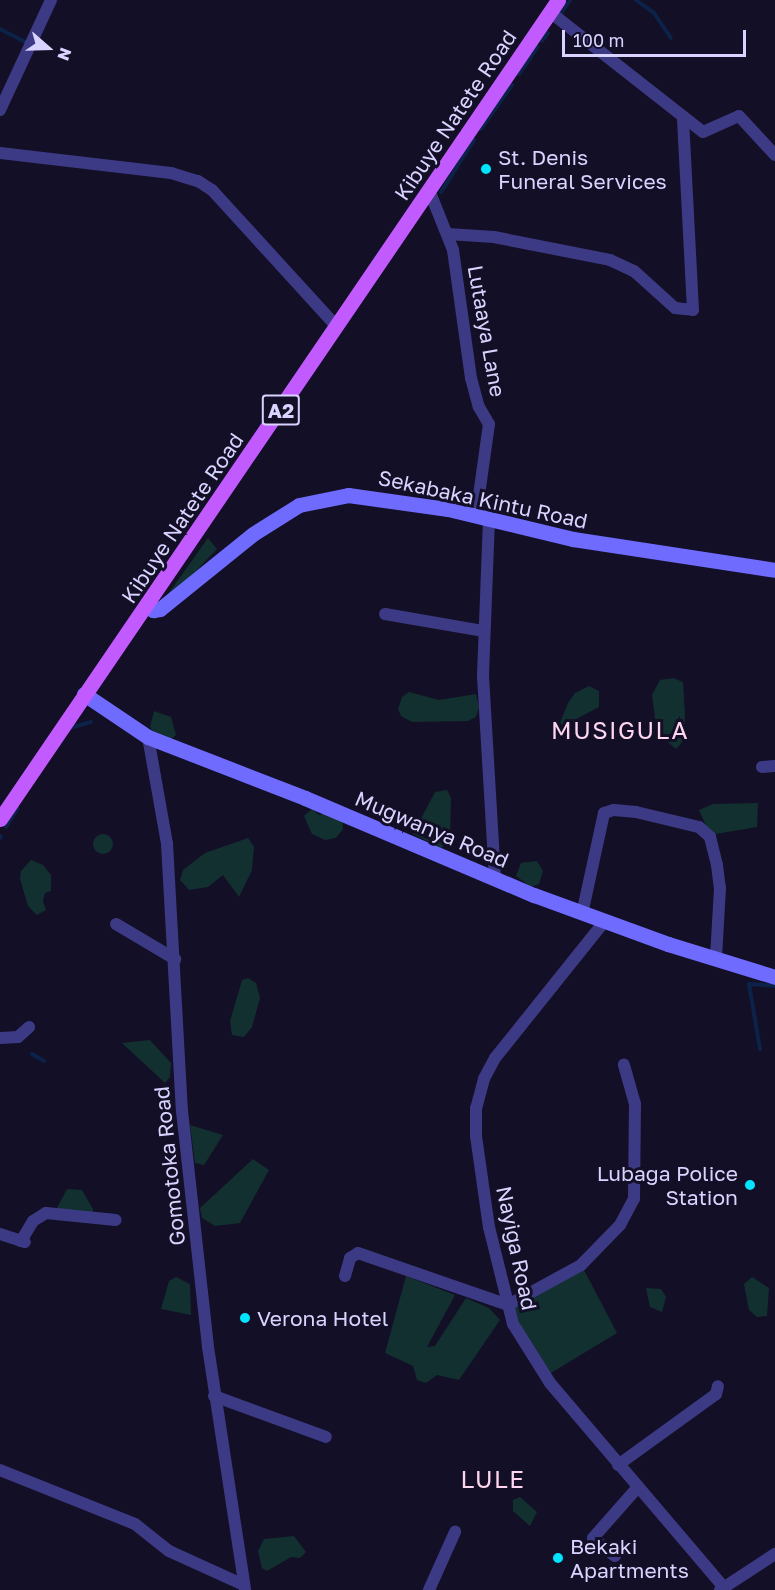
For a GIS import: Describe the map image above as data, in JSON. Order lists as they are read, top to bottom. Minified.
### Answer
{"streets":{"main road":["Kibuye Natete Road","A2"],"street":["Lutaaya Lane","Sekabaka Kintu Road","Mugwanya Road","Gomotoka Road","Nayiga Road"]},"crossings":[["Kibuye Natete Road","Lutaaya Lane"],["Kibuye Natete Road","Sekabaka Kintu Road"],["Kibuye Natete Road","Mugwanya Road"],["Lutaaya Lane","Sekabaka Kintu Road"],["Lutaaya Lane","Mugwanya Road"],["Mugwanya Road","Gomotoka Road"],["Mugwanya Road","Nayiga Road"]],"districts":["MUSIGULA","LULE"],"places":["St. Denis Funeral Services","Lubaga Police Station","Verona Hotel","Bekaki Apartments"],"scale_bar":"100 m","north":"right"}
